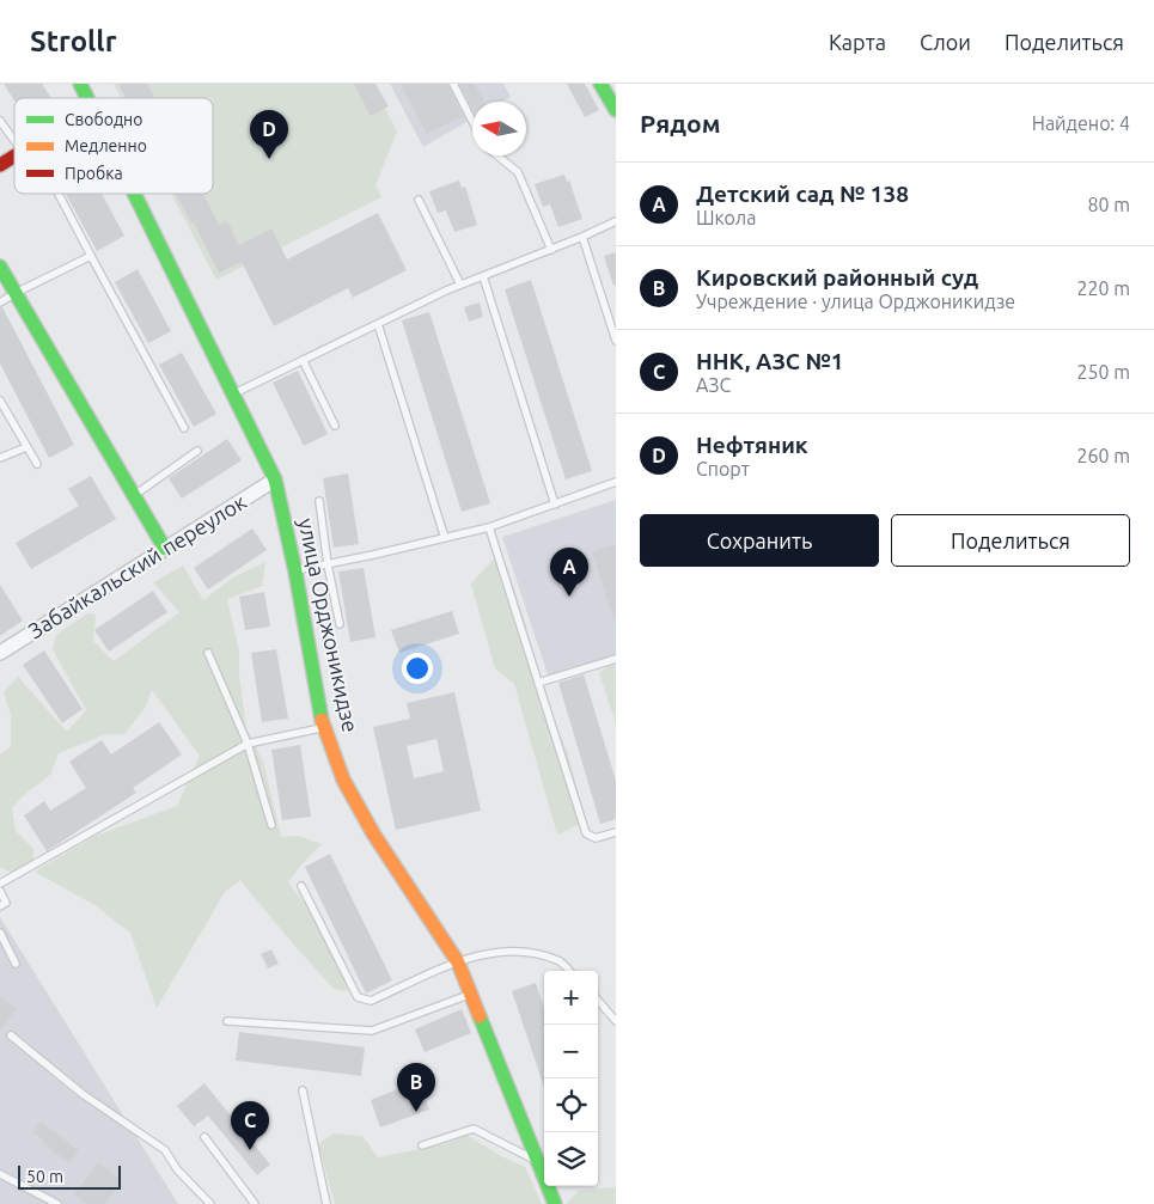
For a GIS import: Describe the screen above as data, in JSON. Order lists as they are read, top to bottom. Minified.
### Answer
{"streets":{"street":["Забайкальский переулок","улица Орджоникидзе"]},"crossings":[["Забайкальский переулок","улица Орджоникидзе"]],"legend":["Свободно","Медленно","Пробка"],"scale_bar":"50 m","north":"left","page":{"header":"Strollr","nav":["Карта","Слои","Поделиться"],"heading":["Рядом","Найдено: 4"],"pins":["D","A","B","C"],"list":[{"mark":"A","name":"Детский сад № 138","note":"Школа","value":"80 m"},{"mark":"B","name":"Кировский районный суд","note":"Учреждение · улица Орджоникидзе","value":"220 m"},{"mark":"C","name":"ННК, АЗС №1","note":"АЗС","value":"250 m"},{"mark":"D","name":"Нефтяник","note":"Спорт","value":"260 m"}],"buttons":["Сохранить","Поделиться"],"map_buttons":["+","−"],"scale":"50 m"}}
